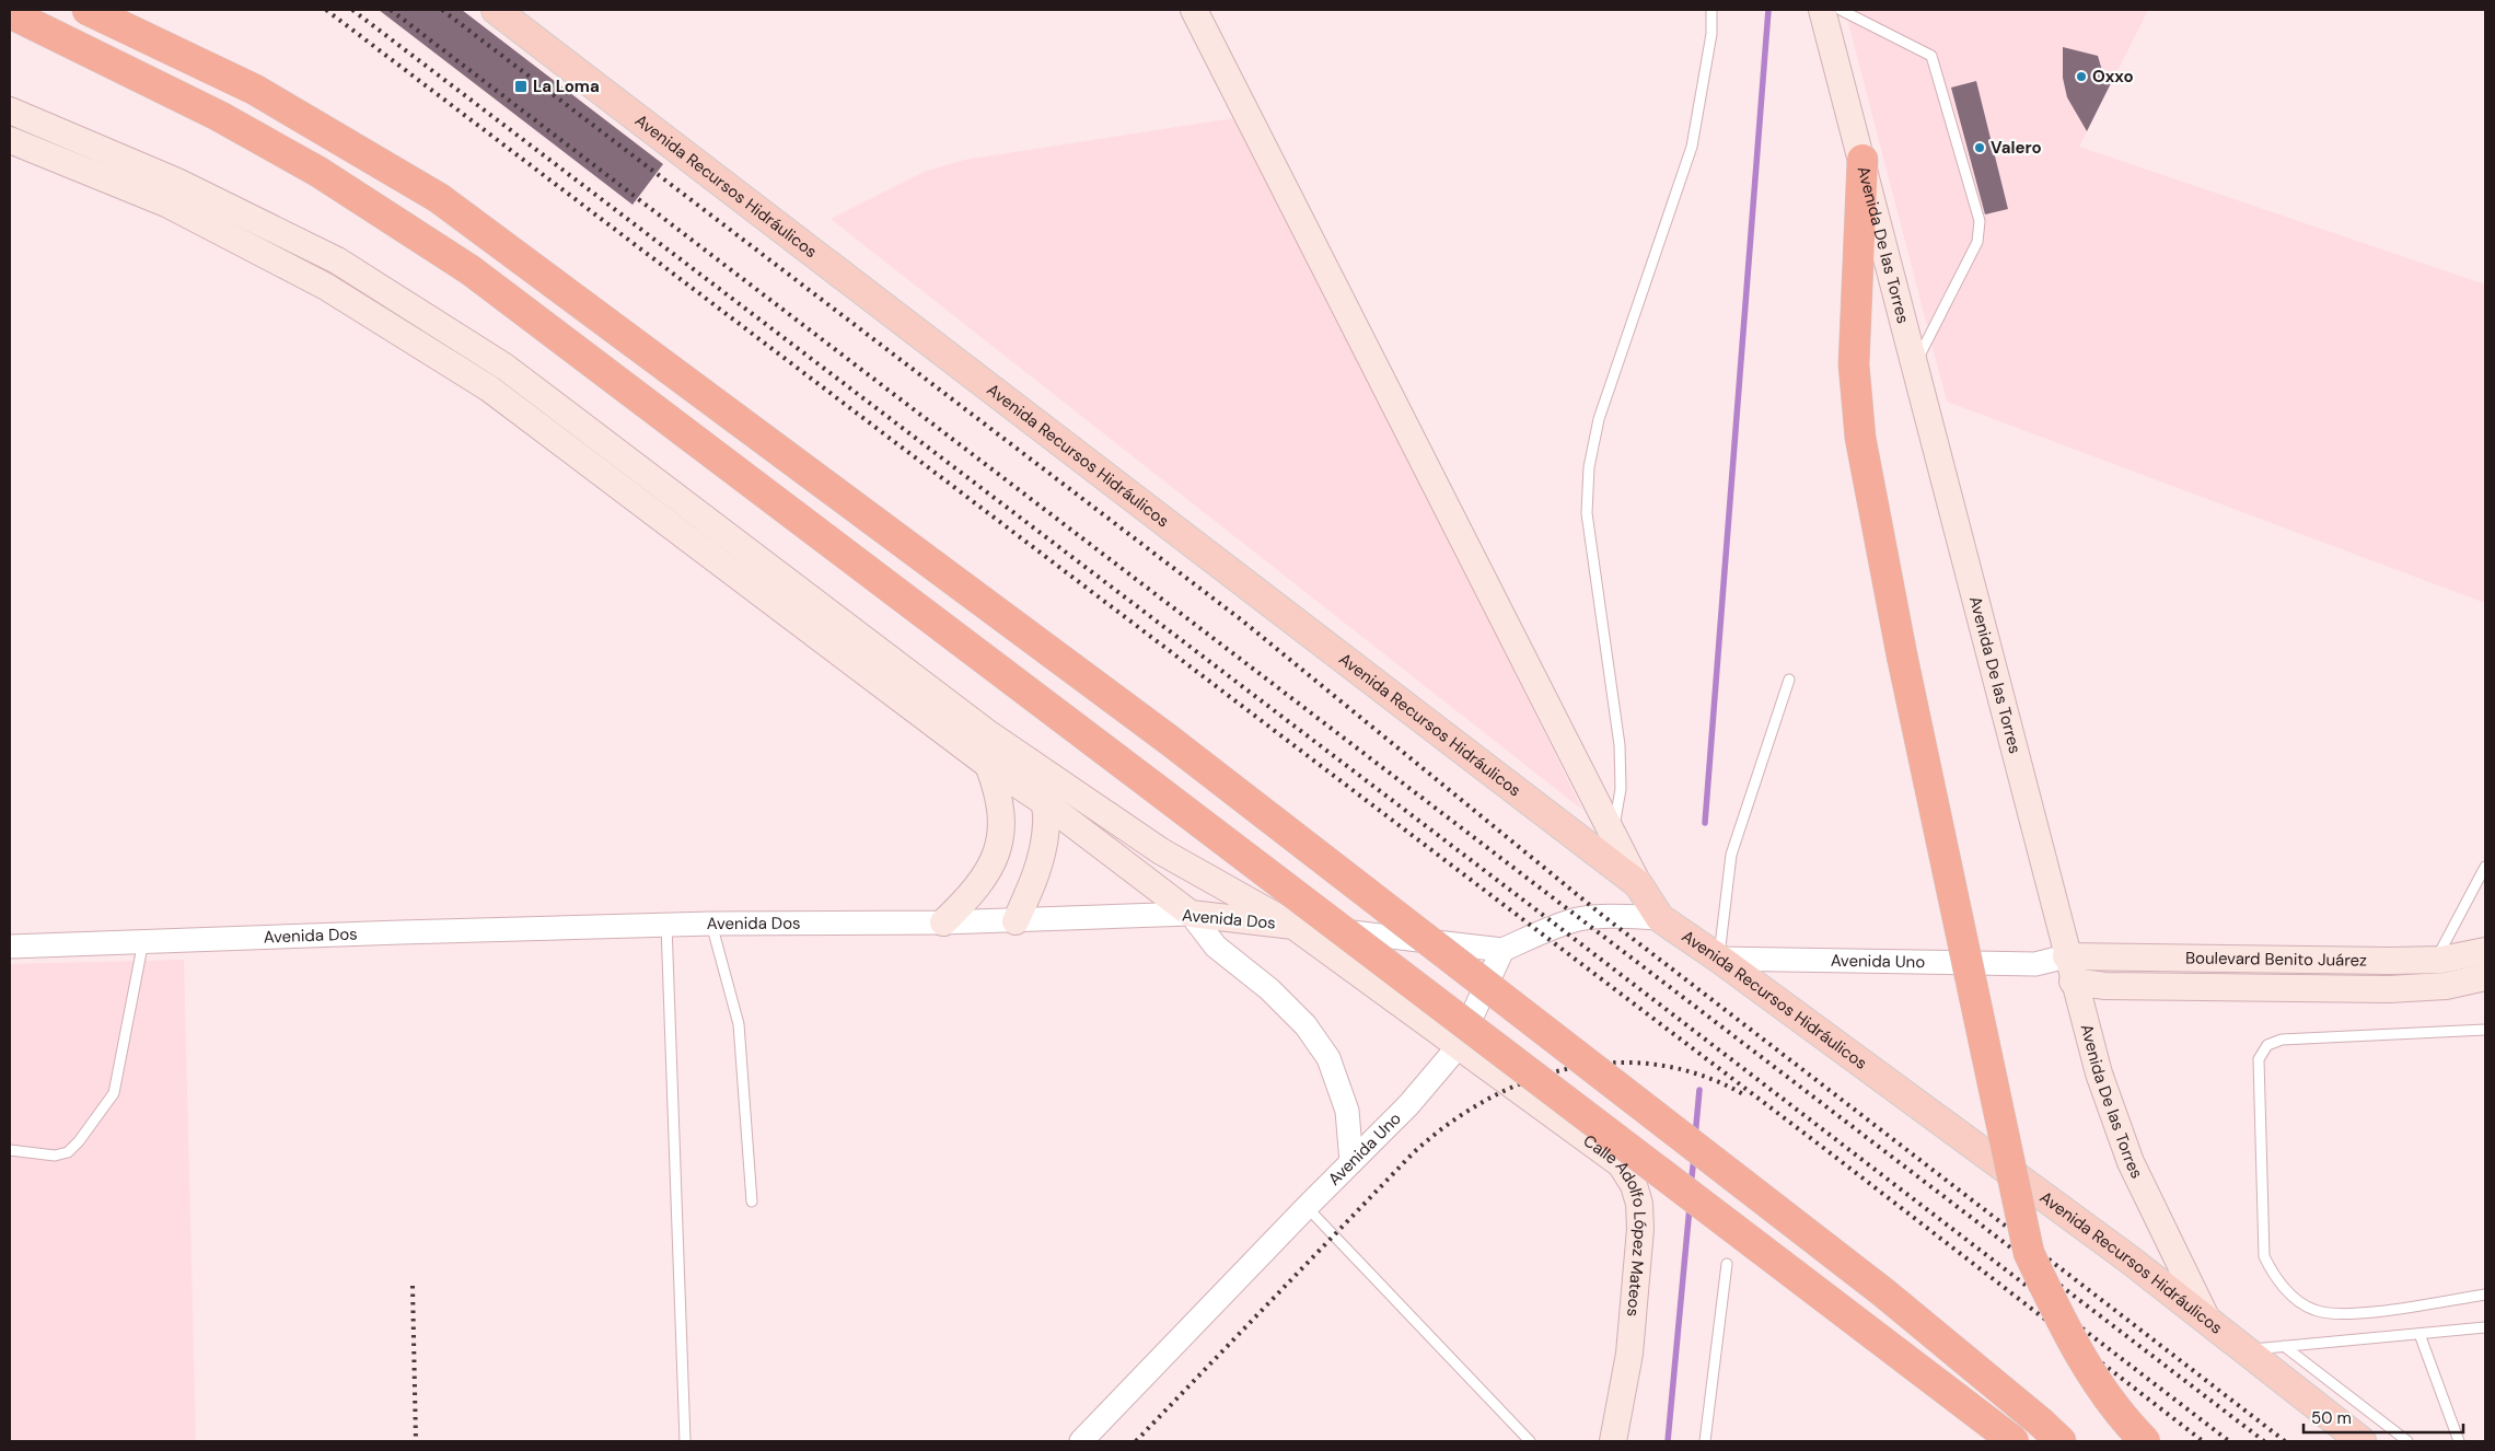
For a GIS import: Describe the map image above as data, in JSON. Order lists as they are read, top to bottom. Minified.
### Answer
{"streets":{"main road":["Avenida Recursos Hidráulicos","Avenida De las Torres","Avenida Dos","Boulevard Benito Juárez","Calle Adolfo López Mateos"],"street":["Avenida Uno"]},"crossings":[["Avenida Recursos Hidráulicos","Avenida De las Torres"],["Avenida Recursos Hidráulicos","Avenida Uno"],["Avenida De las Torres","Boulevard Benito Juárez"],["Avenida De las Torres","Avenida Uno"],["Avenida Dos","Avenida Uno"],["Avenida Dos","Calle Adolfo López Mateos"],["Boulevard Benito Juárez","Avenida Uno"],["Avenida Uno","Calle Adolfo López Mateos"]],"places":{"other":["Oxxo","Valero"],"transit":["La Loma"]},"scale_bar":"50 m"}
